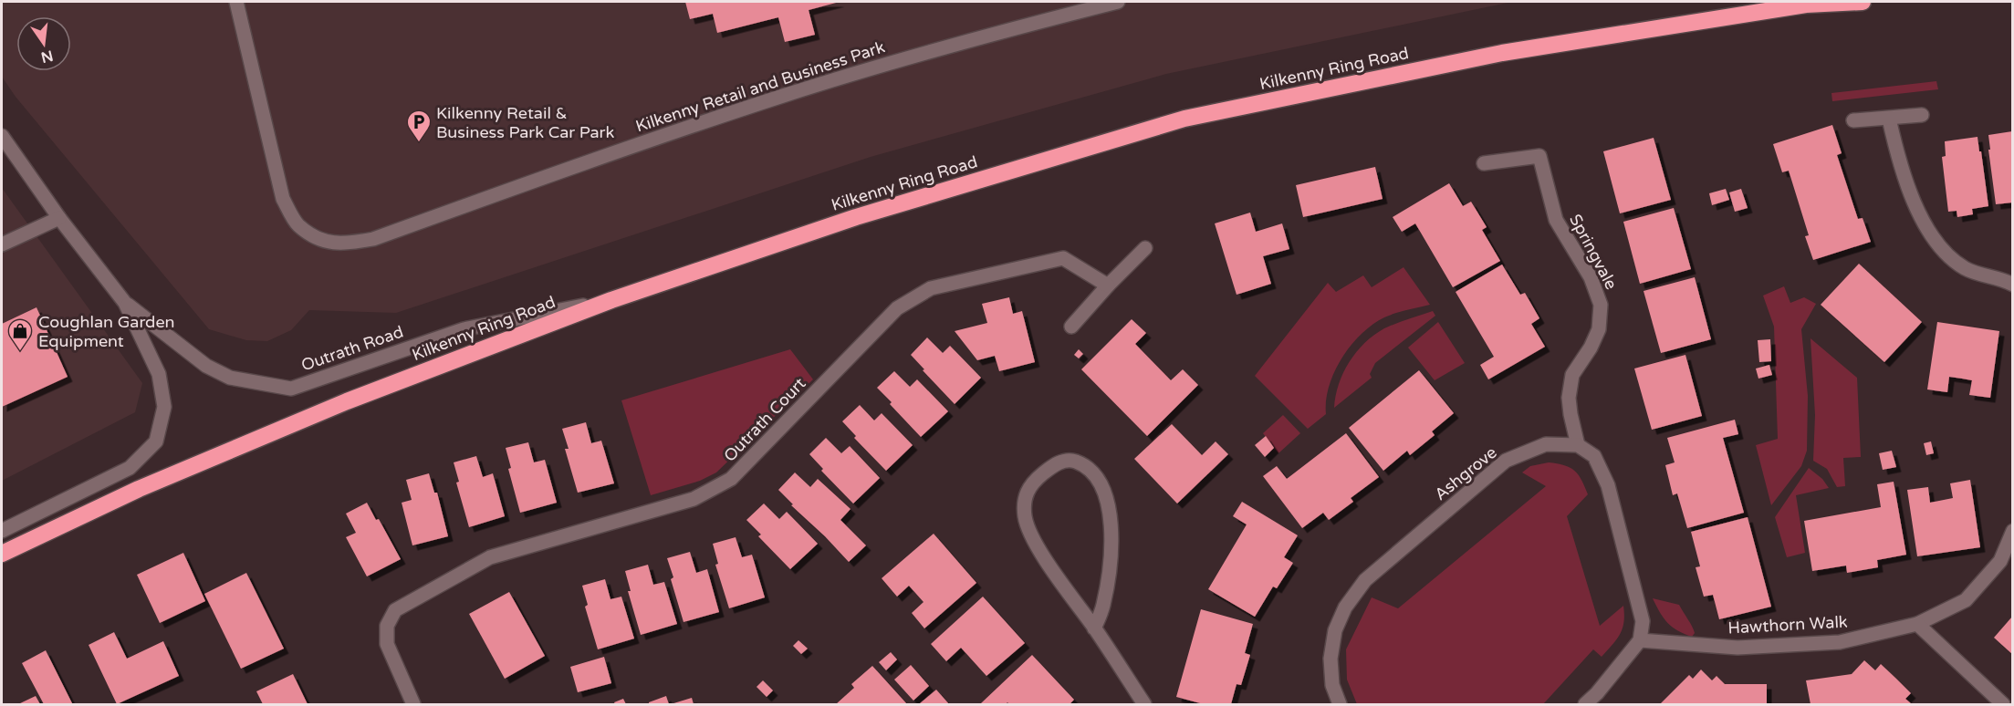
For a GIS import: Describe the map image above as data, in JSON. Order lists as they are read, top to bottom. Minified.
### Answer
{"streets":{"highway":["Kilkenny Ring Road"],"street":["Kilkenny Retail and Business Park","Springvale","Outrath Road","Outrath Court","Ashgrove","Hawthorn Walk"]},"crossings":[["Kilkenny Ring Road","Outrath Road"],["Springvale","Ashgrove"]],"places":{"parking":["Kilkenny Retail & Business Park Car Park"],"shop":["Coughlan Garden Equipment"]},"north":"bottom"}
